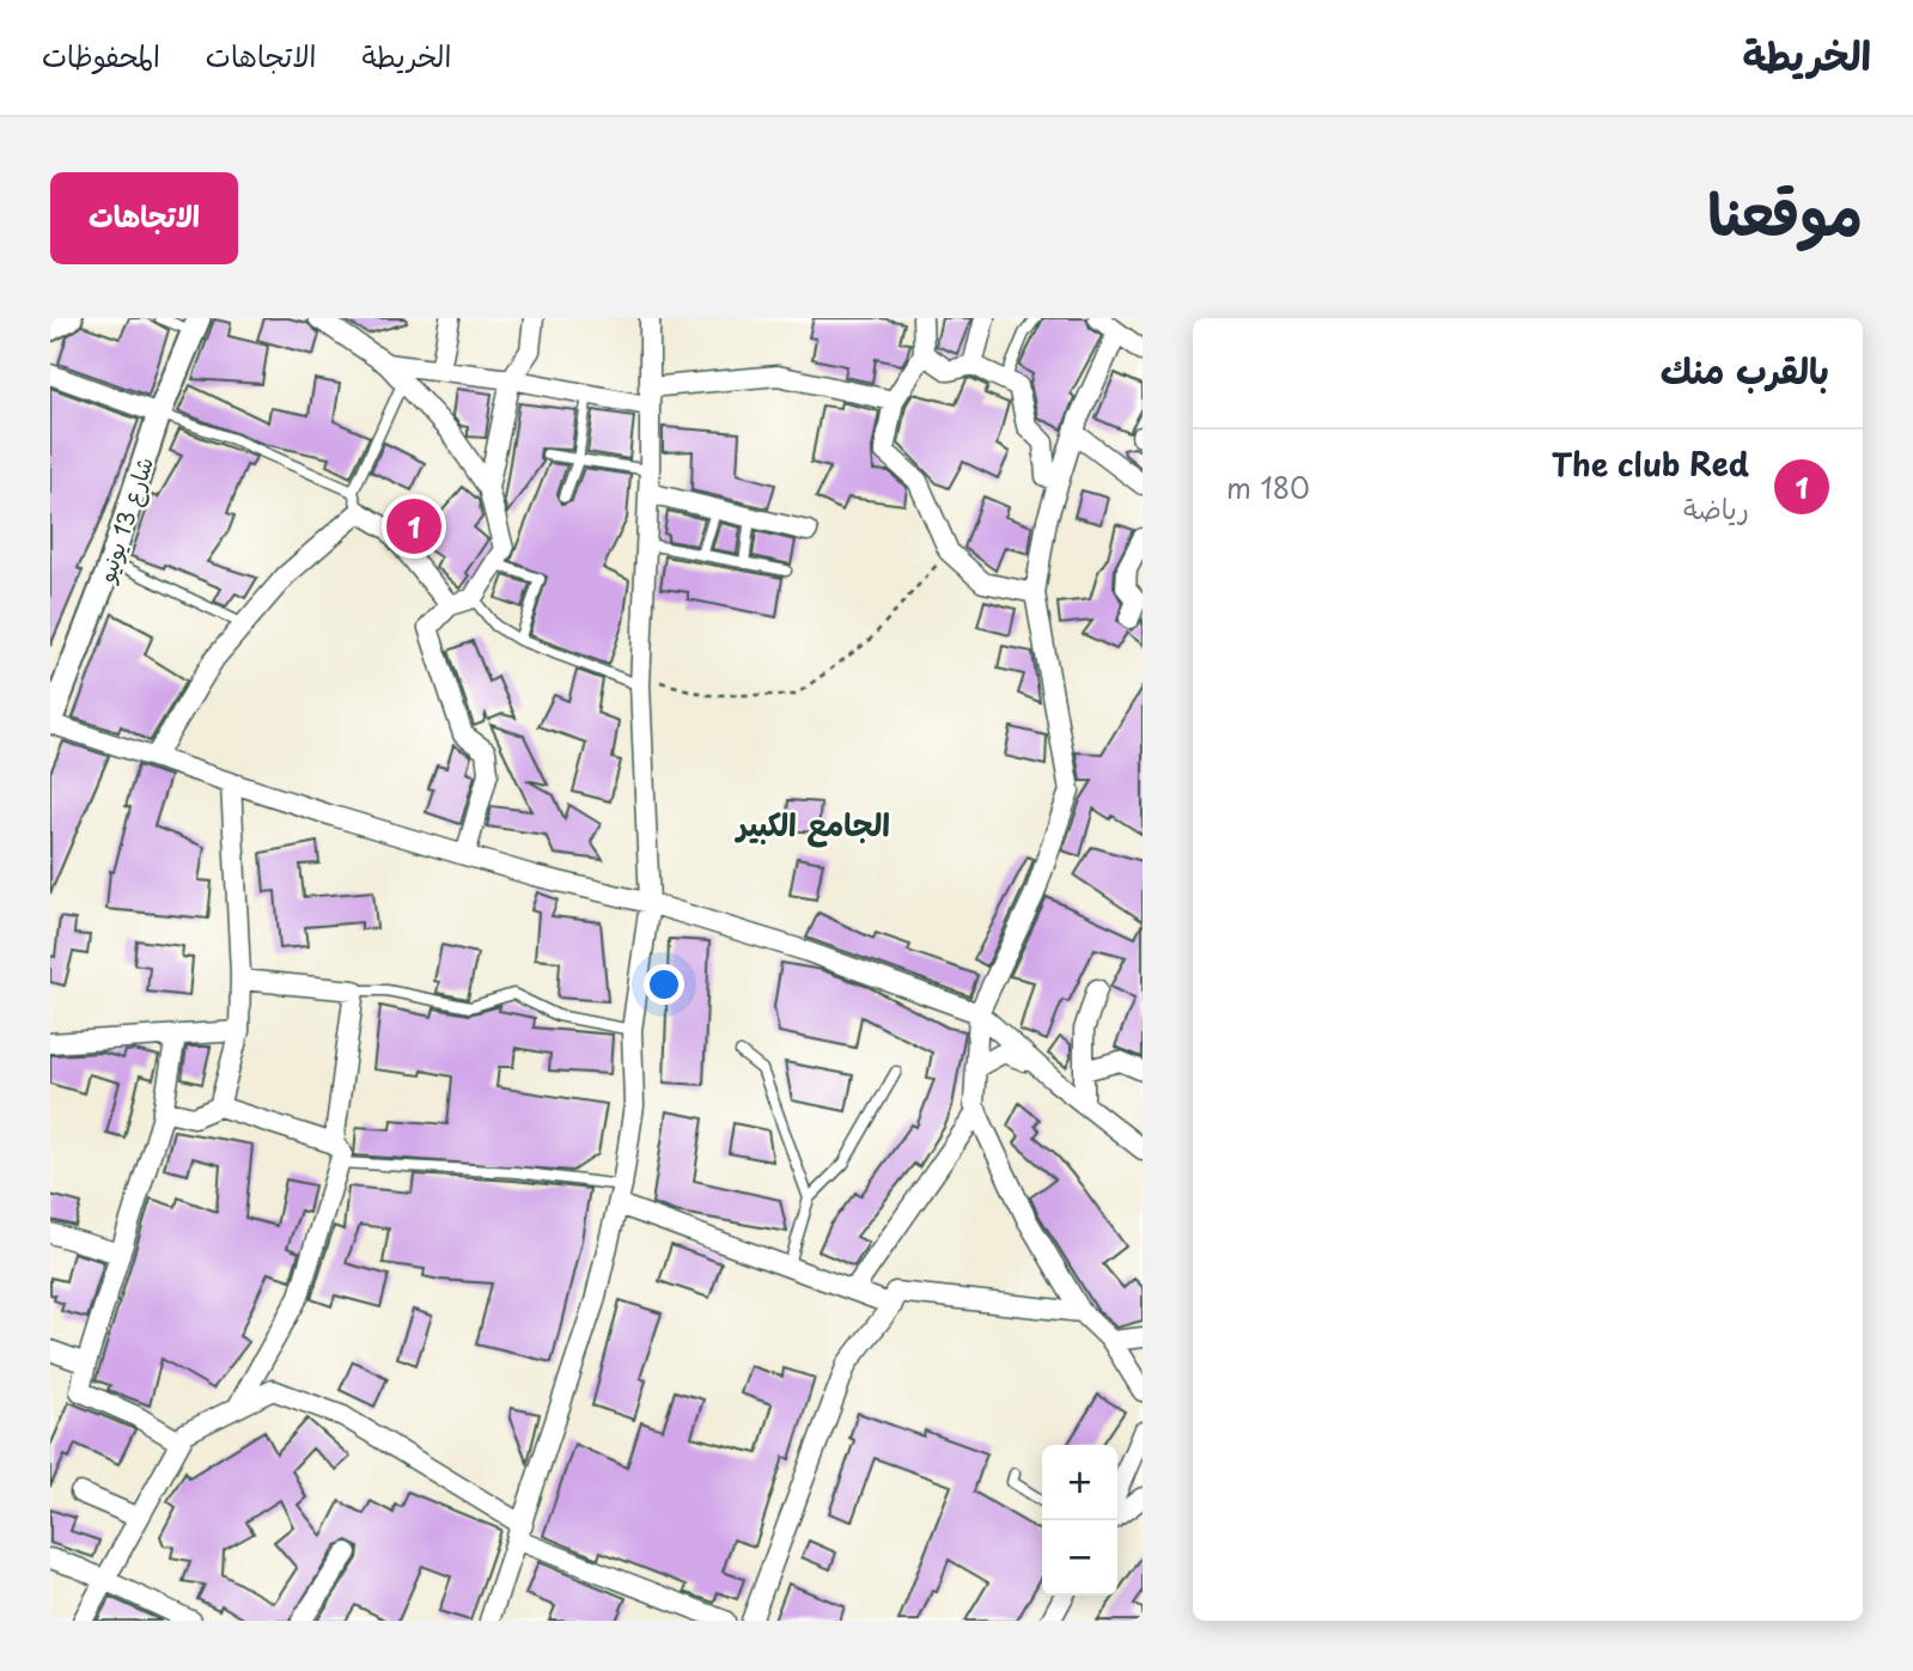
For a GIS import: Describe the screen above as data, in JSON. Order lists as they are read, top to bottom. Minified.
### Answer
{"streets":{"street":["شارع 13 يونيو"]},"districts":["الجامع الكبير"],"page":{"header":"الخريطة","nav":["الخريطة","الاتجاهات","المحفوظات"],"title":"موقعنا","buttons":"الاتجاهات","heading":"بالقرب منك","list":[{"mark":"1","name":"The club Red","note":"رياضة","value":"180 m"}],"pins":"1","map_buttons":["+","−"]}}
